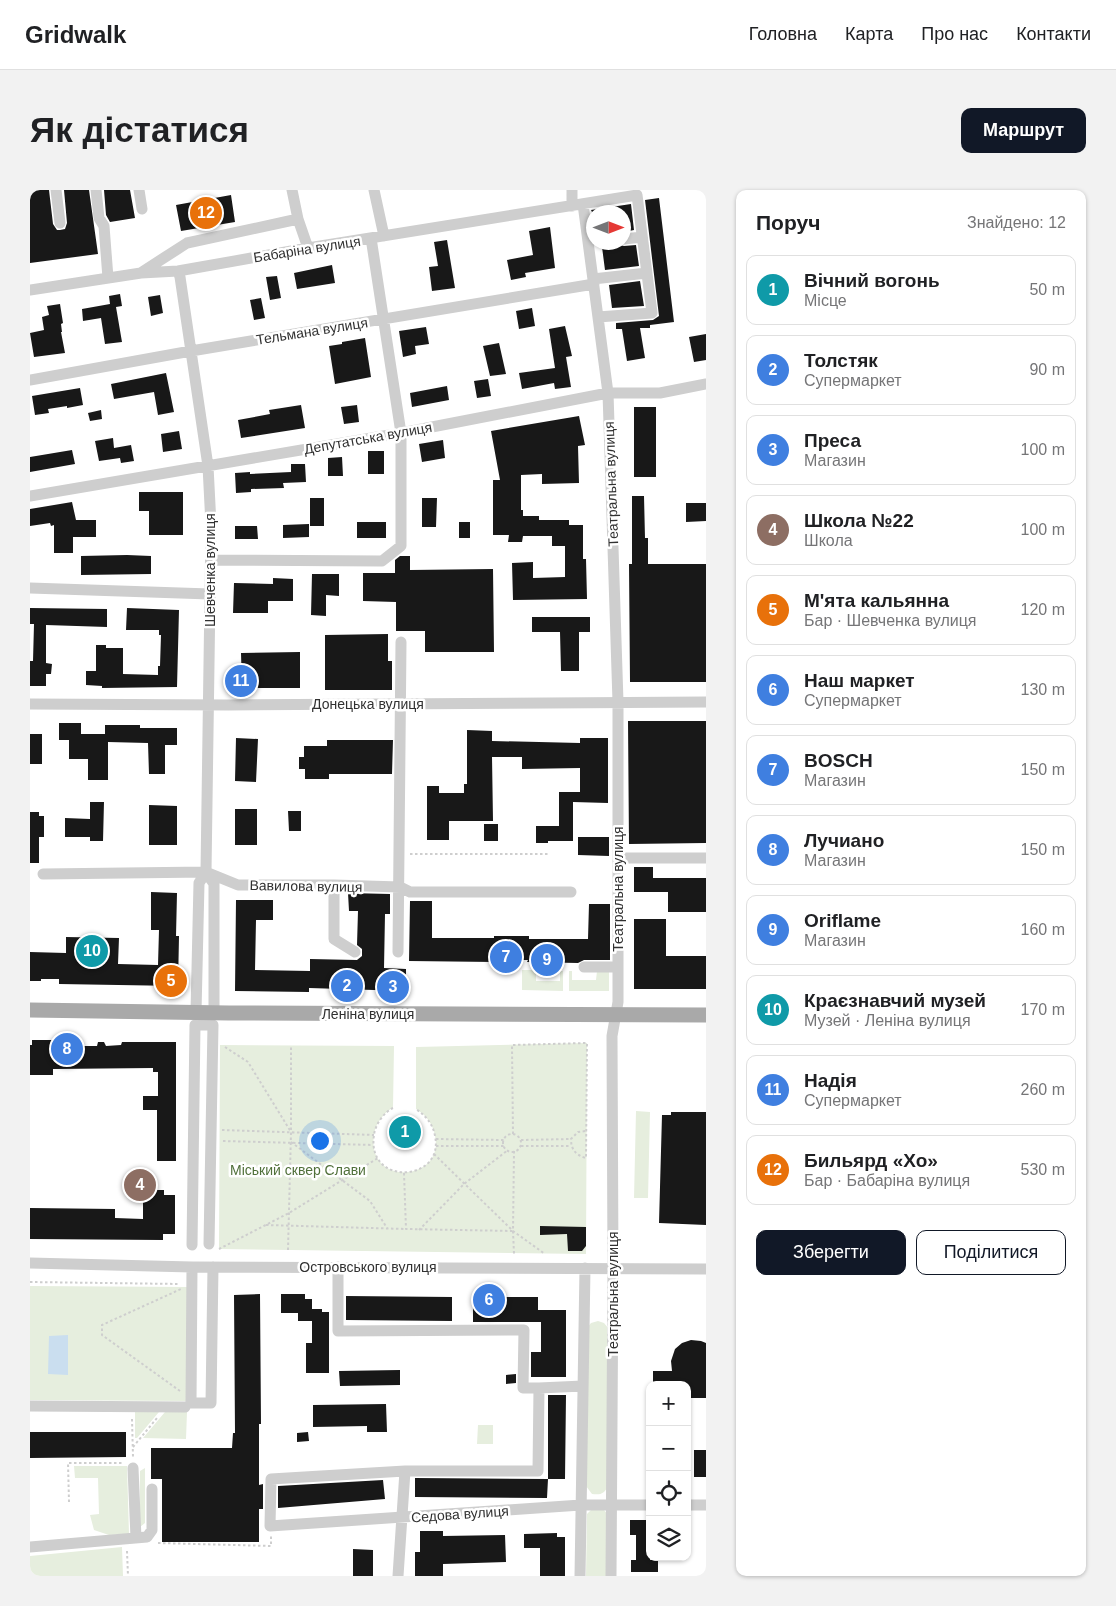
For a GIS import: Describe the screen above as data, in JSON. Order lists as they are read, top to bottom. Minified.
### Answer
{"streets":{"main road":["Леніна вулиця"],"street":["Бабаріна вулиця","Тельмана вулиця","Депутатська вулиця","Театральна вулиця","Шевченка вулиця","Донецька вулиця","Вавилова вулиця","Островського вулиця","Седова вулиця"]},"crossings":[["Бабаріна вулиця","Театральна вулиця"],["Бабаріна вулиця","Шевченка вулиця"],["Тельмана вулиця","Театральна вулиця"],["Тельмана вулиця","Шевченка вулиця"],["Депутатська вулиця","Театральна вулиця"],["Депутатська вулиця","Шевченка вулиця"],["Театральна вулиця","Донецька вулиця"],["Театральна вулиця","Леніна вулиця"],["Театральна вулиця","Островського вулиця"],["Театральна вулиця","Седова вулиця"],["Шевченка вулиця","Донецька вулиця"],["Шевченка вулиця","Вавилова вулиця"],["Шевченка вулиця","Леніна вулиця"]],"parks":["Міський сквер Слави"],"north":"right","page":{"header":"Gridwalk","nav":["Головна","Карта","Про нас","Контакти"],"buttons":["Маршрут",["Зберегти","Поділитися"]],"title":"Як дістатися","heading":["Поруч","Знайдено: 12"],"pins":["12","11","10","7","9","5","2","3","8","1","4","6"],"list":[{"mark":"1","name":"Вічний вогонь","note":"Місце","value":"50 m"},{"mark":"2","name":"Толстяк","note":"Супермаркет","value":"90 m"},{"mark":"3","name":"Преса","note":"Магазин","value":"100 m"},{"mark":"4","name":"Школа №22","note":"Школа","value":"100 m"},{"mark":"5","name":"М'ята кальянна","note":"Бар · Шевченка вулиця","value":"120 m"},{"mark":"6","name":"Наш маркет","note":"Супермаркет","value":"130 m"},{"mark":"7","name":"BOSCH","note":"Магазин","value":"150 m"},{"mark":"8","name":"Лучиано","note":"Магазин","value":"150 m"},{"mark":"9","name":"Oriflame","note":"Магазин","value":"160 m"},{"mark":"10","name":"Краєзнавчий музей","note":"Музей · Леніна вулиця","value":"170 m"},{"mark":"11","name":"Надія","note":"Супермаркет","value":"260 m"},{"mark":"12","name":"Бильярд «Хо»","note":"Бар · Бабаріна вулиця","value":"530 m"}],"map_buttons":["+","−"]}}
